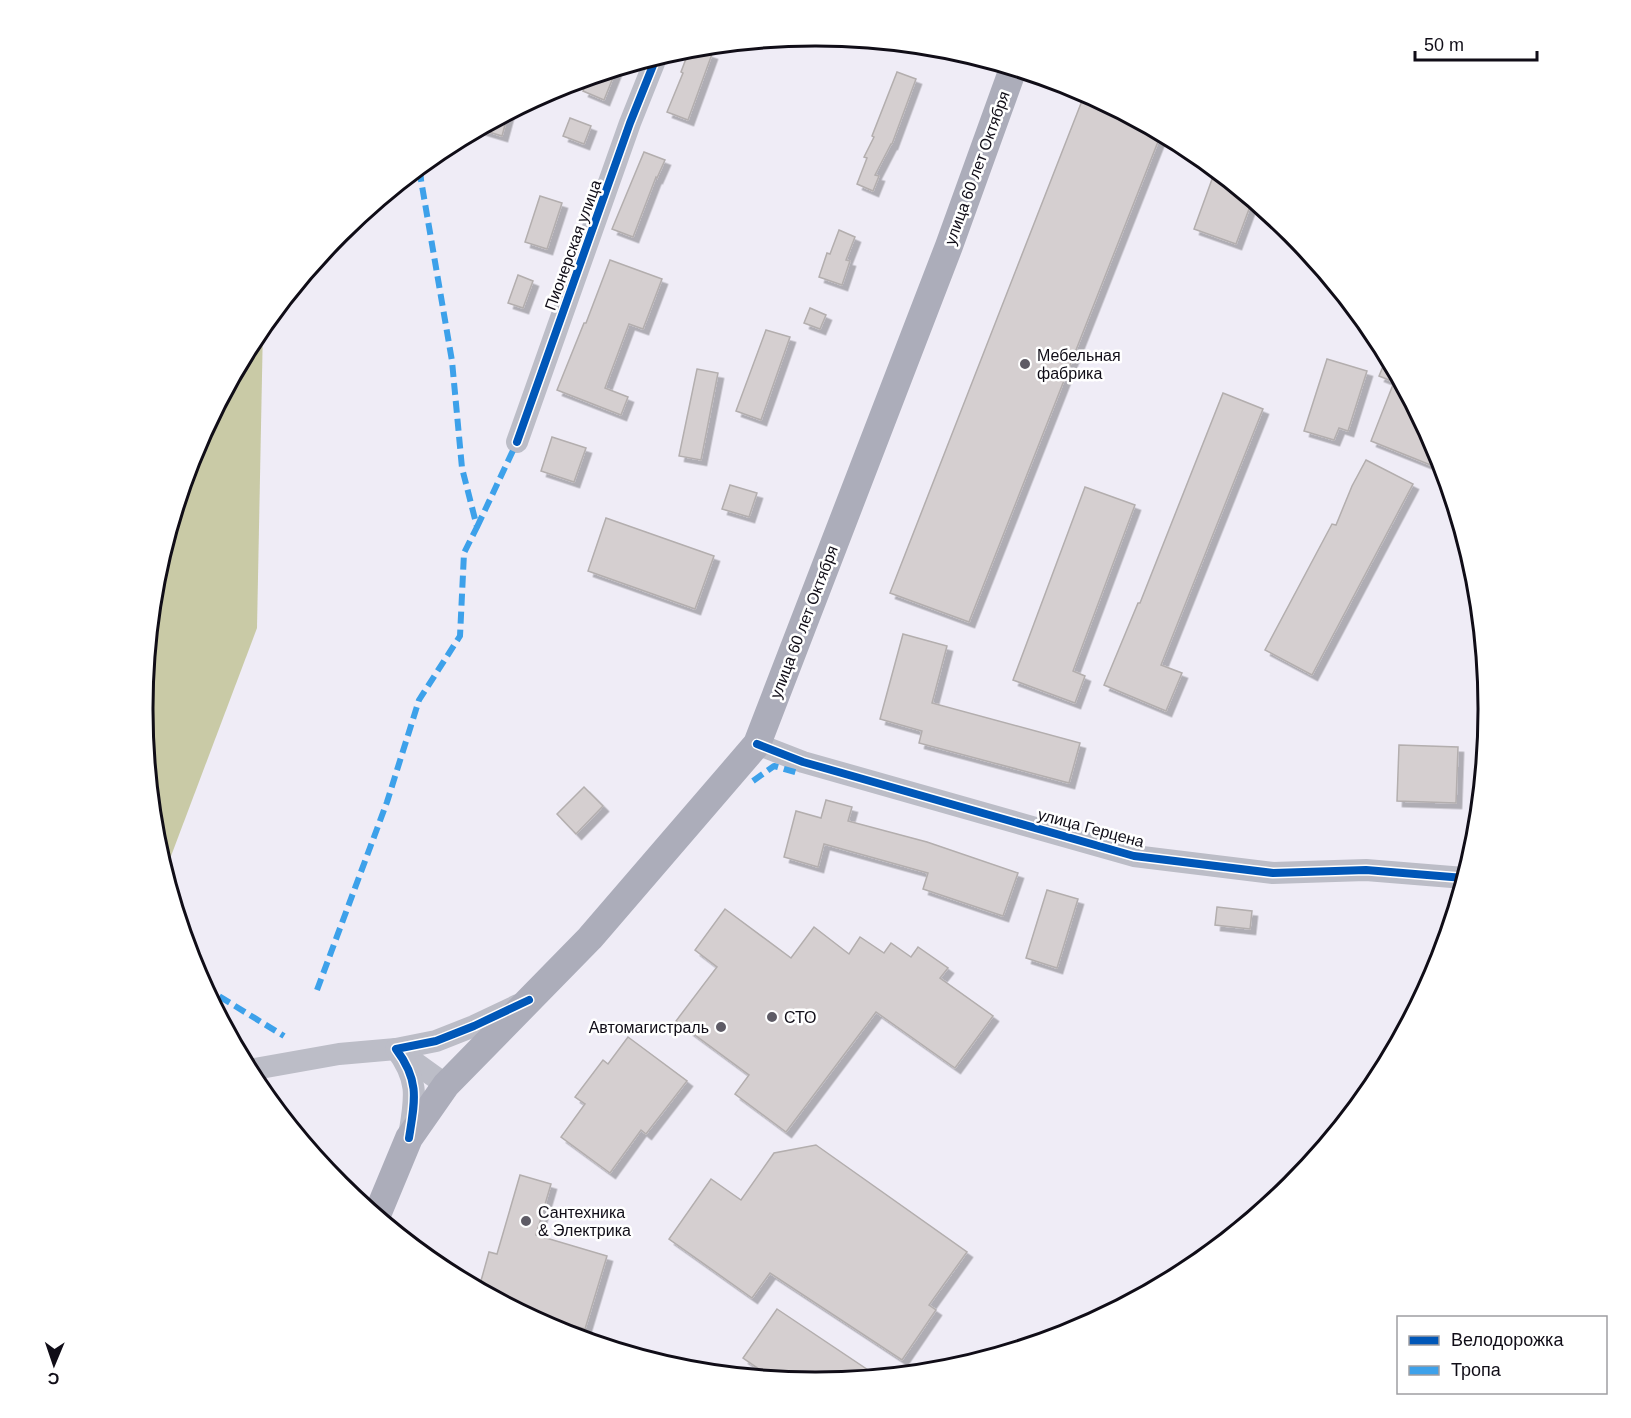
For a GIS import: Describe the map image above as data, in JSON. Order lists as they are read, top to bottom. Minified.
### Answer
{"streets":{"main road":["улица 60 лет Октября"],"street":["Пионерская улица","улица Герцена"]},"crossings":[["улица 60 лет Октября","улица Герцена"]],"places":["Мебельная фабрика","СТО","Автомагистраль","Сантехника & Электрика"],"legend":["Велодорожка","Тропа"],"scale_bar":"50 m","north":"bottom"}
